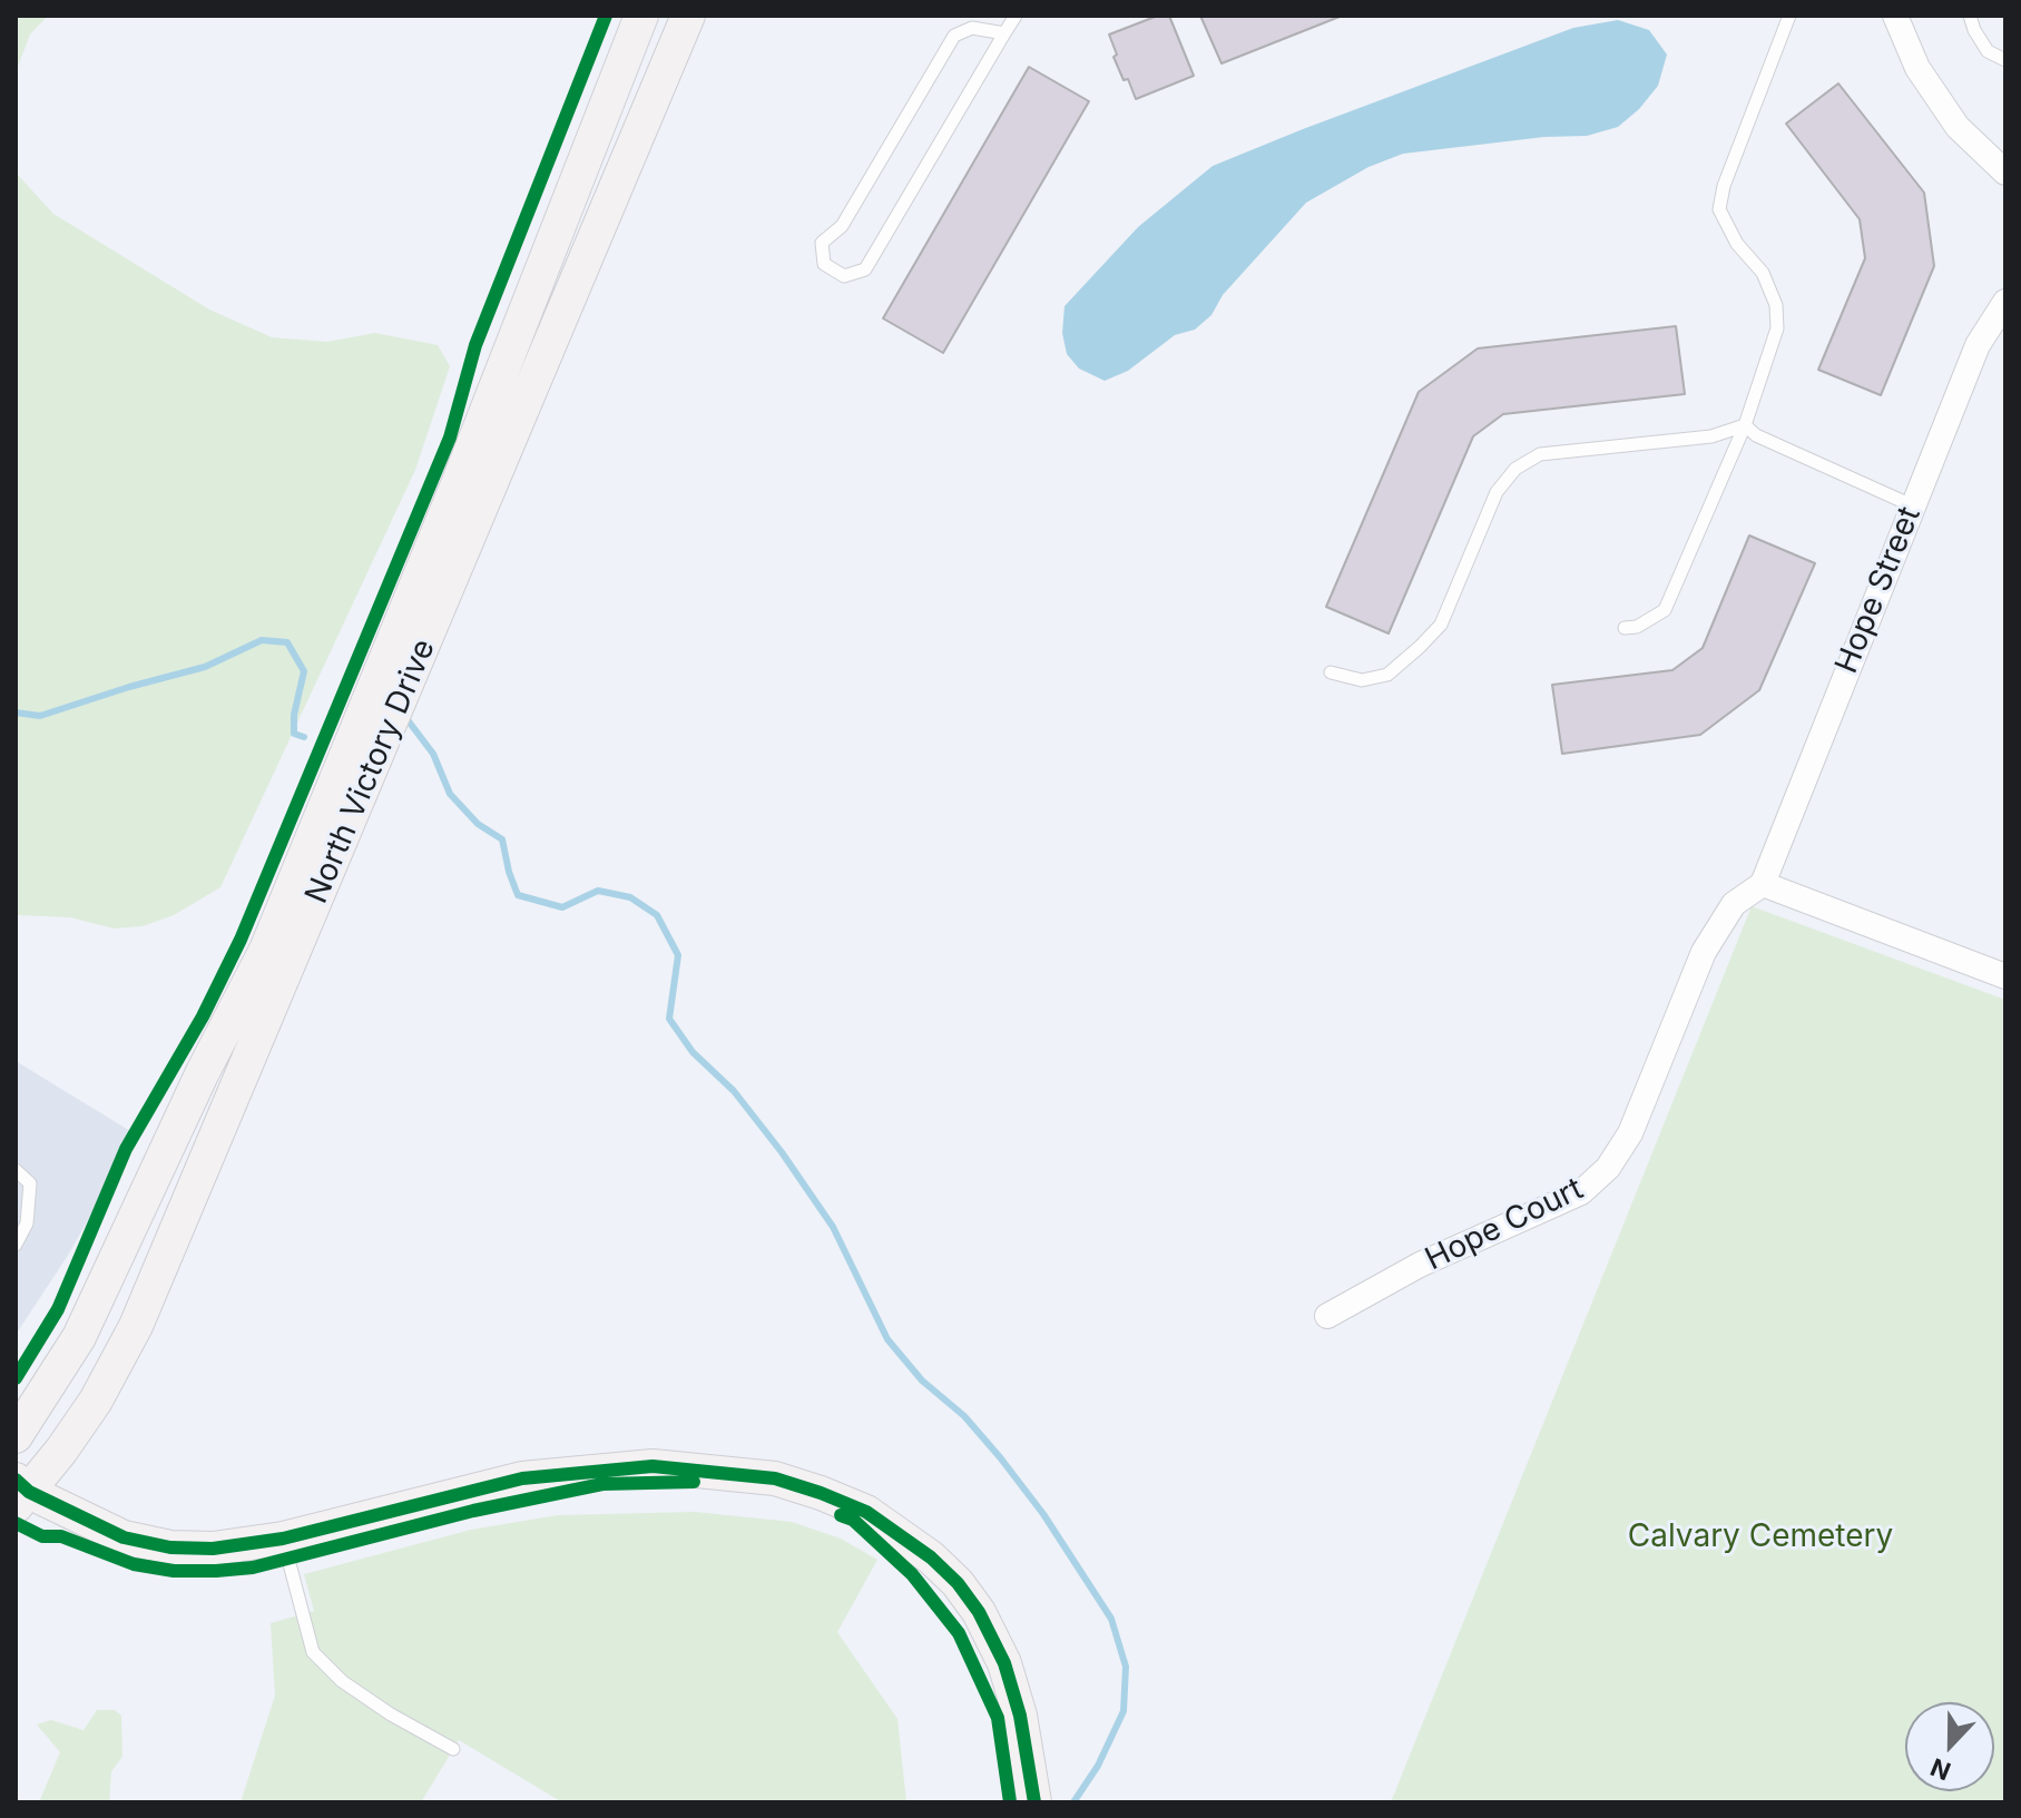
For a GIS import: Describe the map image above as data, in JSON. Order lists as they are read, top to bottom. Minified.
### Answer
{"streets":{"main road":["North Victory Drive"],"street":["Hope Street","Hope Court"]},"crossings":[["Hope Street","Hope Court"]],"parks":["Calvary Cemetery"],"north":"bottom"}
